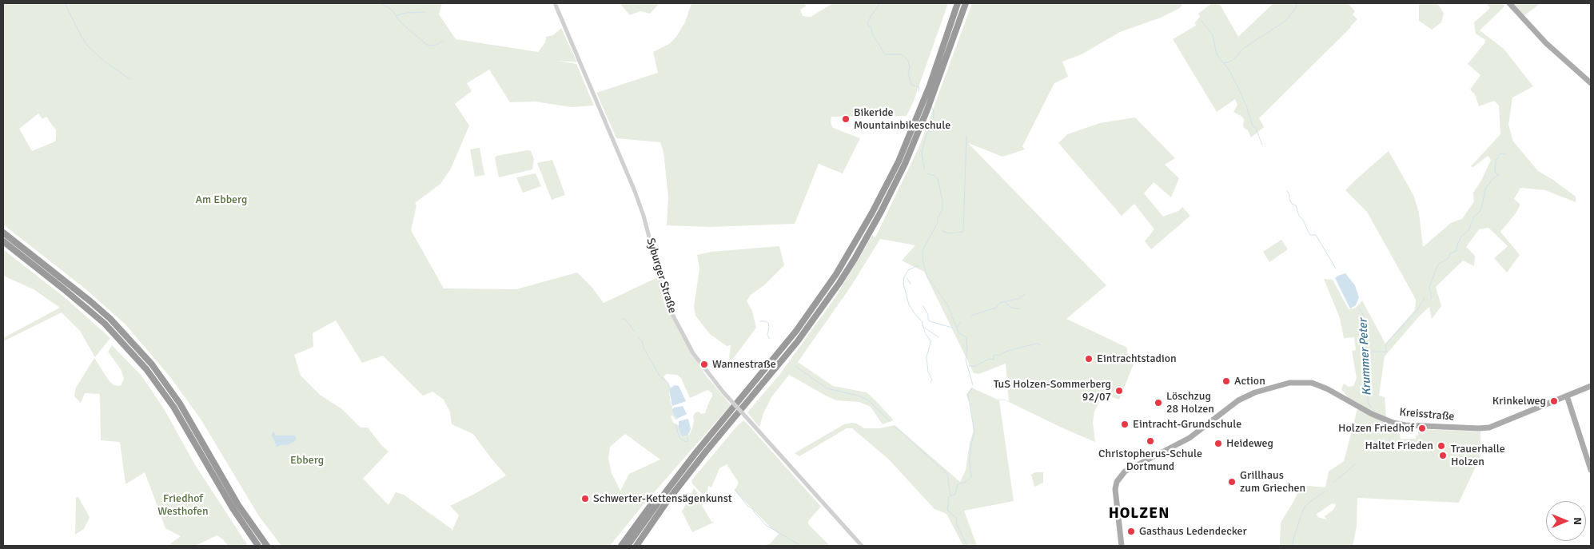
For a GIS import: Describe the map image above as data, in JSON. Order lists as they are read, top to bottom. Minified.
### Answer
{"streets":{"main road":["Kreisstraße"],"street":["Syburger Straße"]},"districts":["HOLZEN"],"water":["Krummer Peter"],"parks":["Am Ebberg","Ebberg","Friedhof Westhofen"],"places":["Bikeride Mountainbikeschule","Eintrachtstadion","Wannestraße","Action","TuS Holzen-Sommerberg 92/07","Krinkelweg","Löschzug 28 Holzen","Eintracht-Grundschule","Holzen Friedhof","Christopherus-Schule Dortmund","Heideweg","Haltet Frieden","Trauerhalle Holzen","Grillhaus zum Griechen","Schwerter-Kettensägenkunst","Gasthaus Ledendecker"],"north":"right"}
